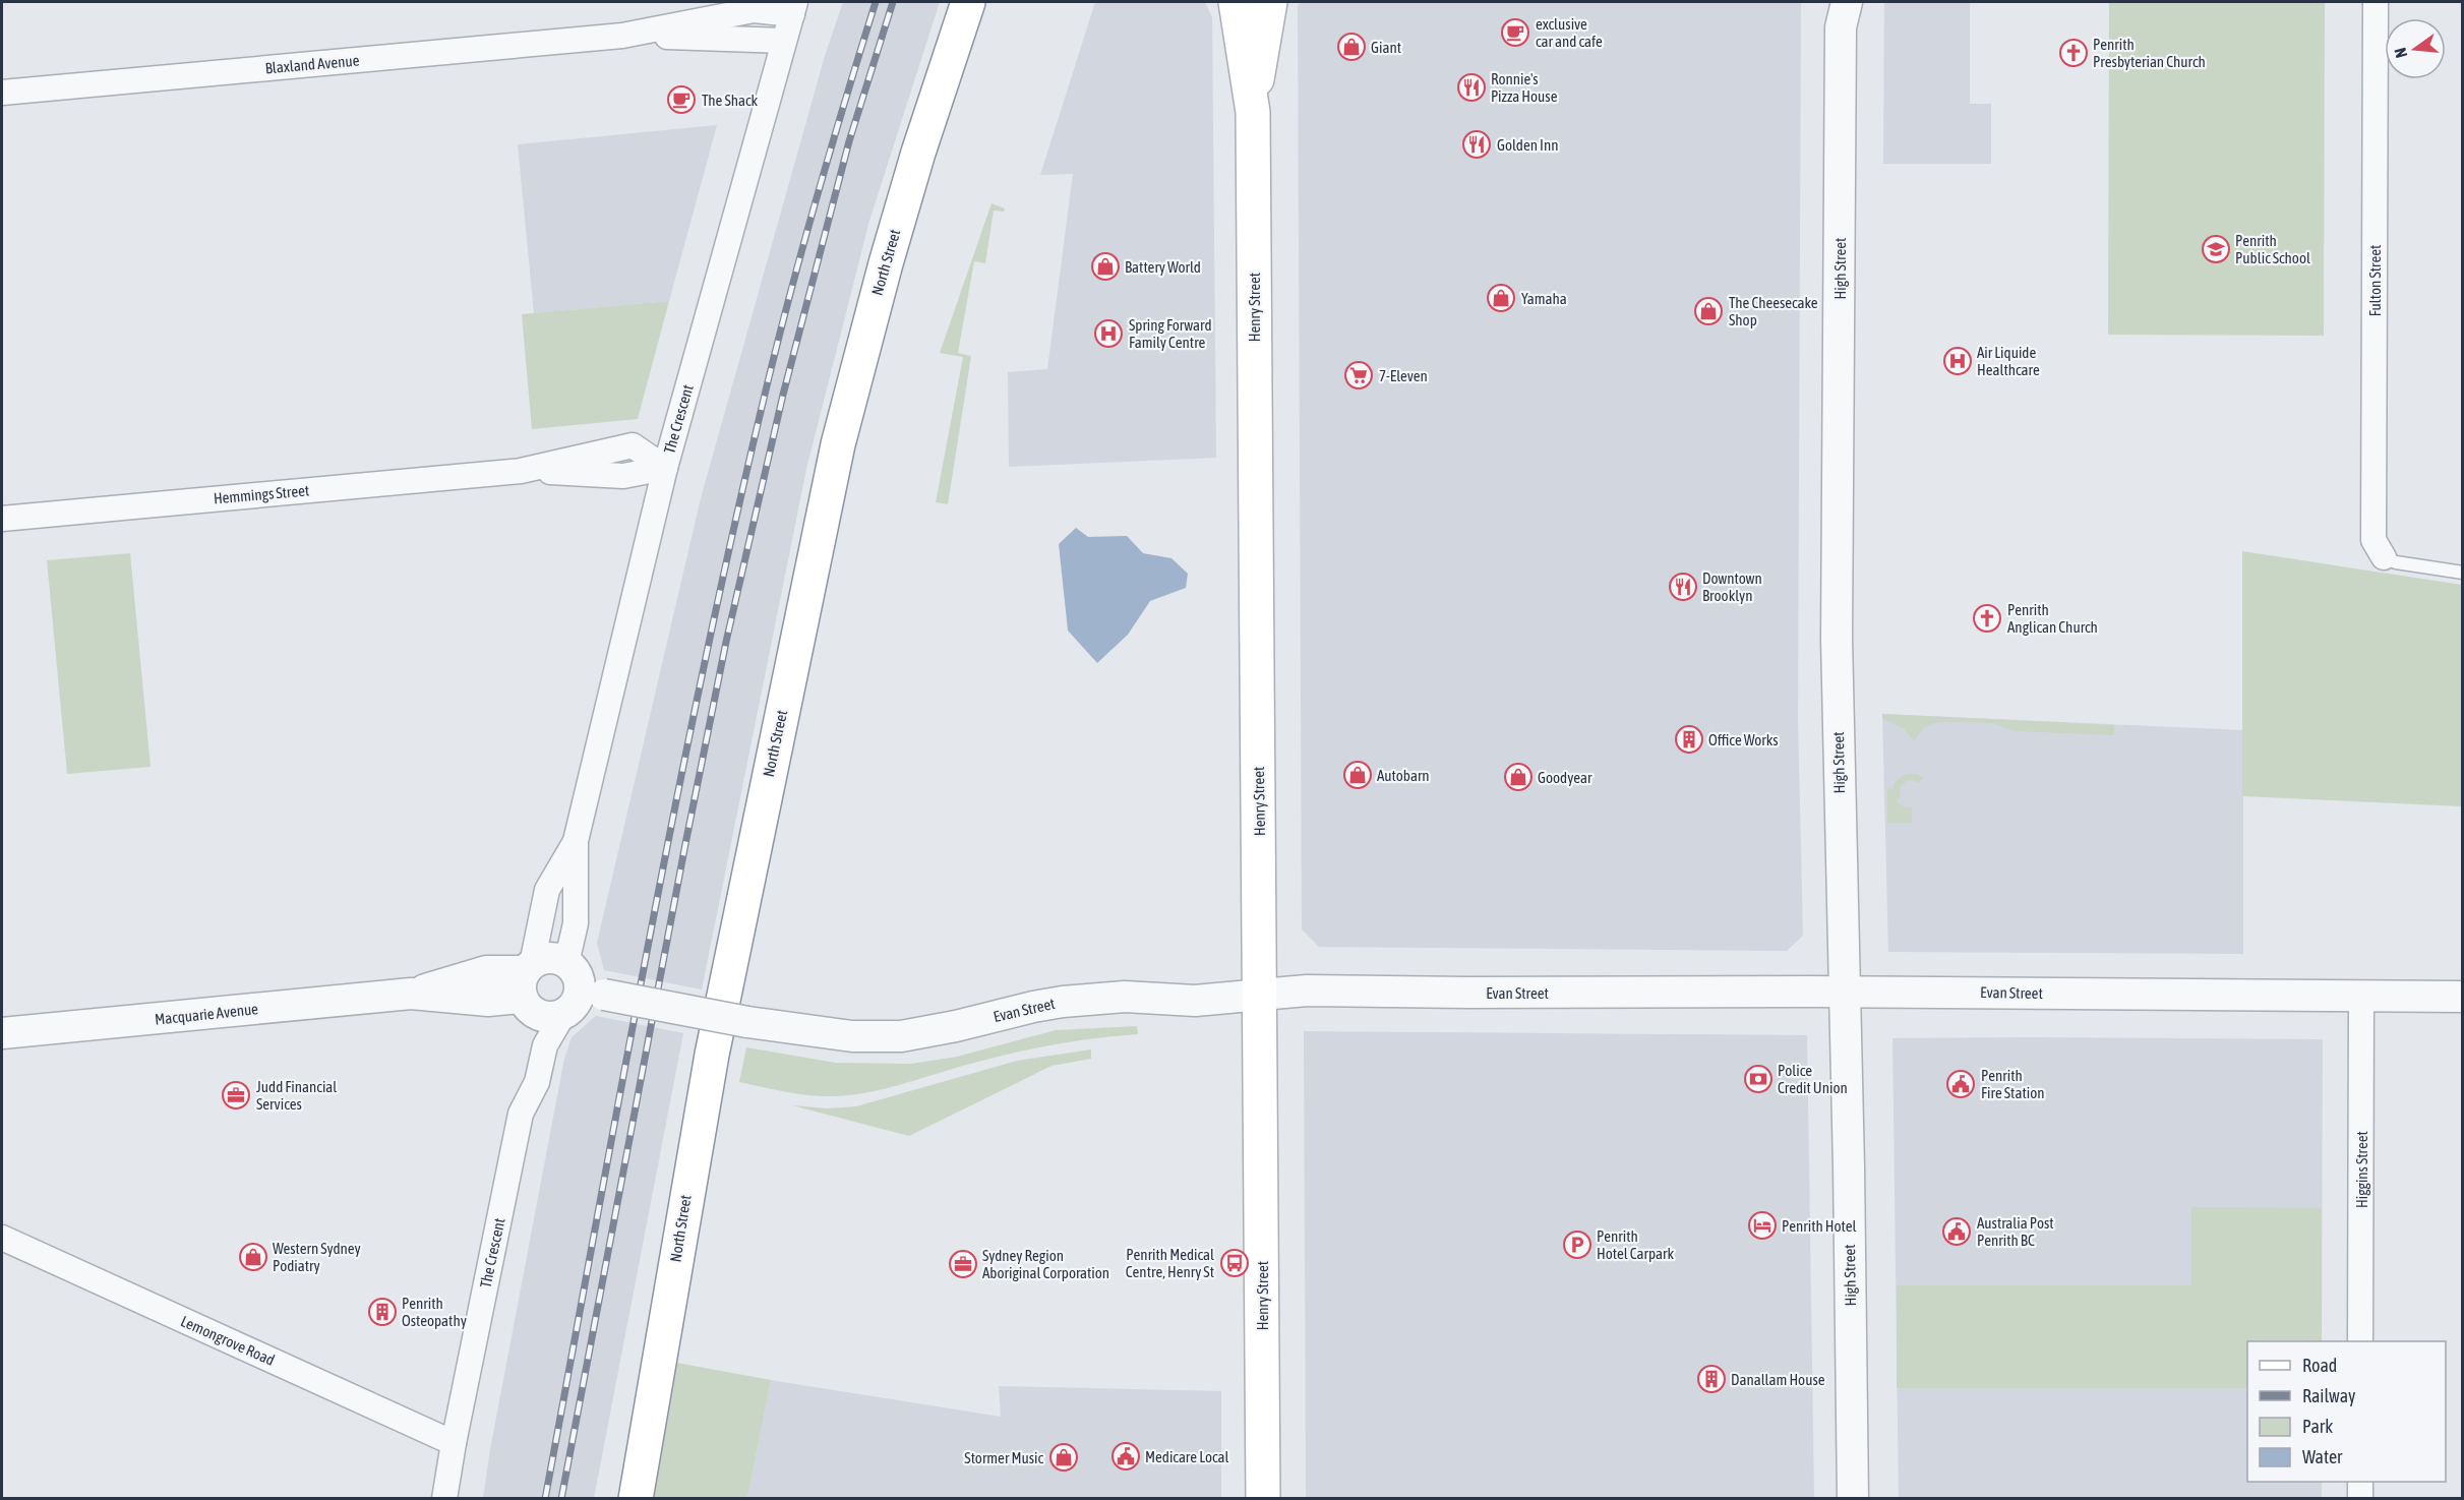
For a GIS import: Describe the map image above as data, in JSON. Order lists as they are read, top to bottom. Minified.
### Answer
{"streets":{"main road":["North Street","Henry Street"],"street":["Blaxland Avenue","High Street","Fulton Street","The Crescent","Hemmings Street","Evan Street","Macquarie Avenue","Higgins Street","Lemongrove Road"]},"crossings":[["Blaxland Avenue","The Crescent"],["High Street","Evan Street"],["Henry Street","Evan Street"],["The Crescent","Hemmings Street"],["The Crescent","Evan Street"],["The Crescent","Macquarie Avenue"],["The Crescent","Lemongrove Road"],["Evan Street","Macquarie Avenue"],["Evan Street","Higgins Street"]],"places":{"cafe":["exclusive car and cafe","The Shack"],"shop":["Giant","Battery World","Yamaha","The Cheesecake Shop","Autobarn","Goodyear","Western Sydney Podiatry","Stormer Music"],"church":["Penrith Presbyterian Church","Penrith Anglican Church"],"restaurant":["Ronnie's Pizza House","Golden Inn","Downtown Brooklyn"],"school or university":["Penrith Public School"],"hospital":["Spring Forward Family Centre","Air Liquide Healthcare"],"supermarket":["7-Eleven"],"building":["Office Works","Penrith Osteopathy","Danallam House"],"bank":["Police Credit Union"],"public building":["Penrith Fire Station","Australia Post Penrith BC","Medicare Local"],"office":["Judd Financial Services","Sydney Region Aboriginal Corporation"],"hotel":["Penrith Hotel"],"parking":["Penrith Hotel Carpark"],"bus stop":["Penrith Medical Centre, Henry St"]},"legend":["Road","Railway","Park","Water"],"north":"left"}
